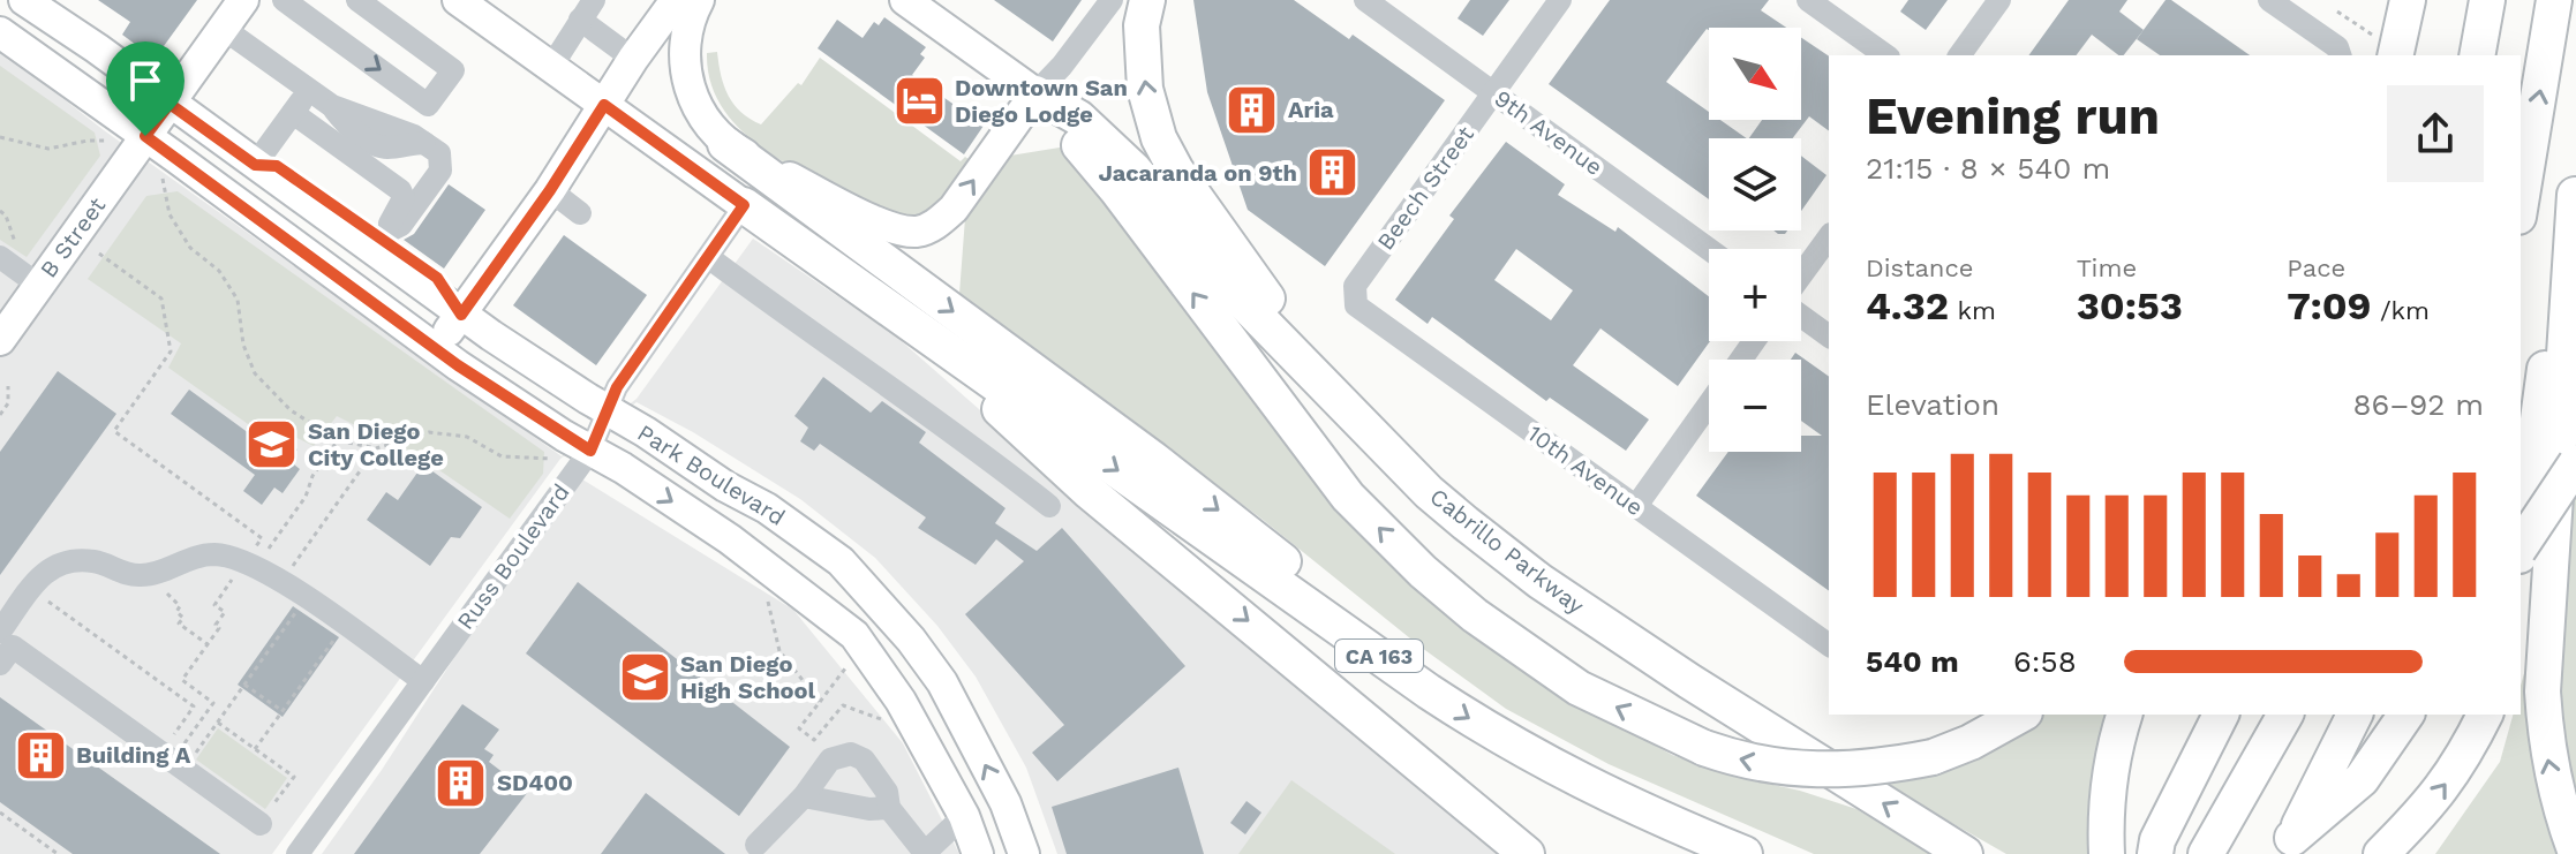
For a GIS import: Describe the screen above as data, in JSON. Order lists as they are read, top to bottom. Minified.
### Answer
{"streets":{"highway":["Cabrillo Parkway","CA 163"],"main road":["B Street","Park Boulevard"],"street":["9th Avenue","Beech Street","10th Avenue","Russ Boulevard"]},"crossings":[["9th Avenue","Beech Street"],["Beech Street","10th Avenue"],["B Street","Park Boulevard"],["Park Boulevard","Russ Boulevard"],["Russ Boulevard","CA 163"]],"places":{"hotel":["Downtown San Diego Lodge"],"building":["Aria","Jacaranda on 9th","Building A","SD400"],"school or university":["San Diego City College","San Diego High School"]},"north":"bottom right","page":{"map_buttons":["+","−"],"heading":["Evening run","21:15 · 8 × 540 m"],"stats":[["Distance","4.32 km"],["Time","30:53"],["Pace","7:09 /km"]],"chart":["Elevation","86–92 m"],"list":[{"name":"540 m","note":"6:58"}]}}
